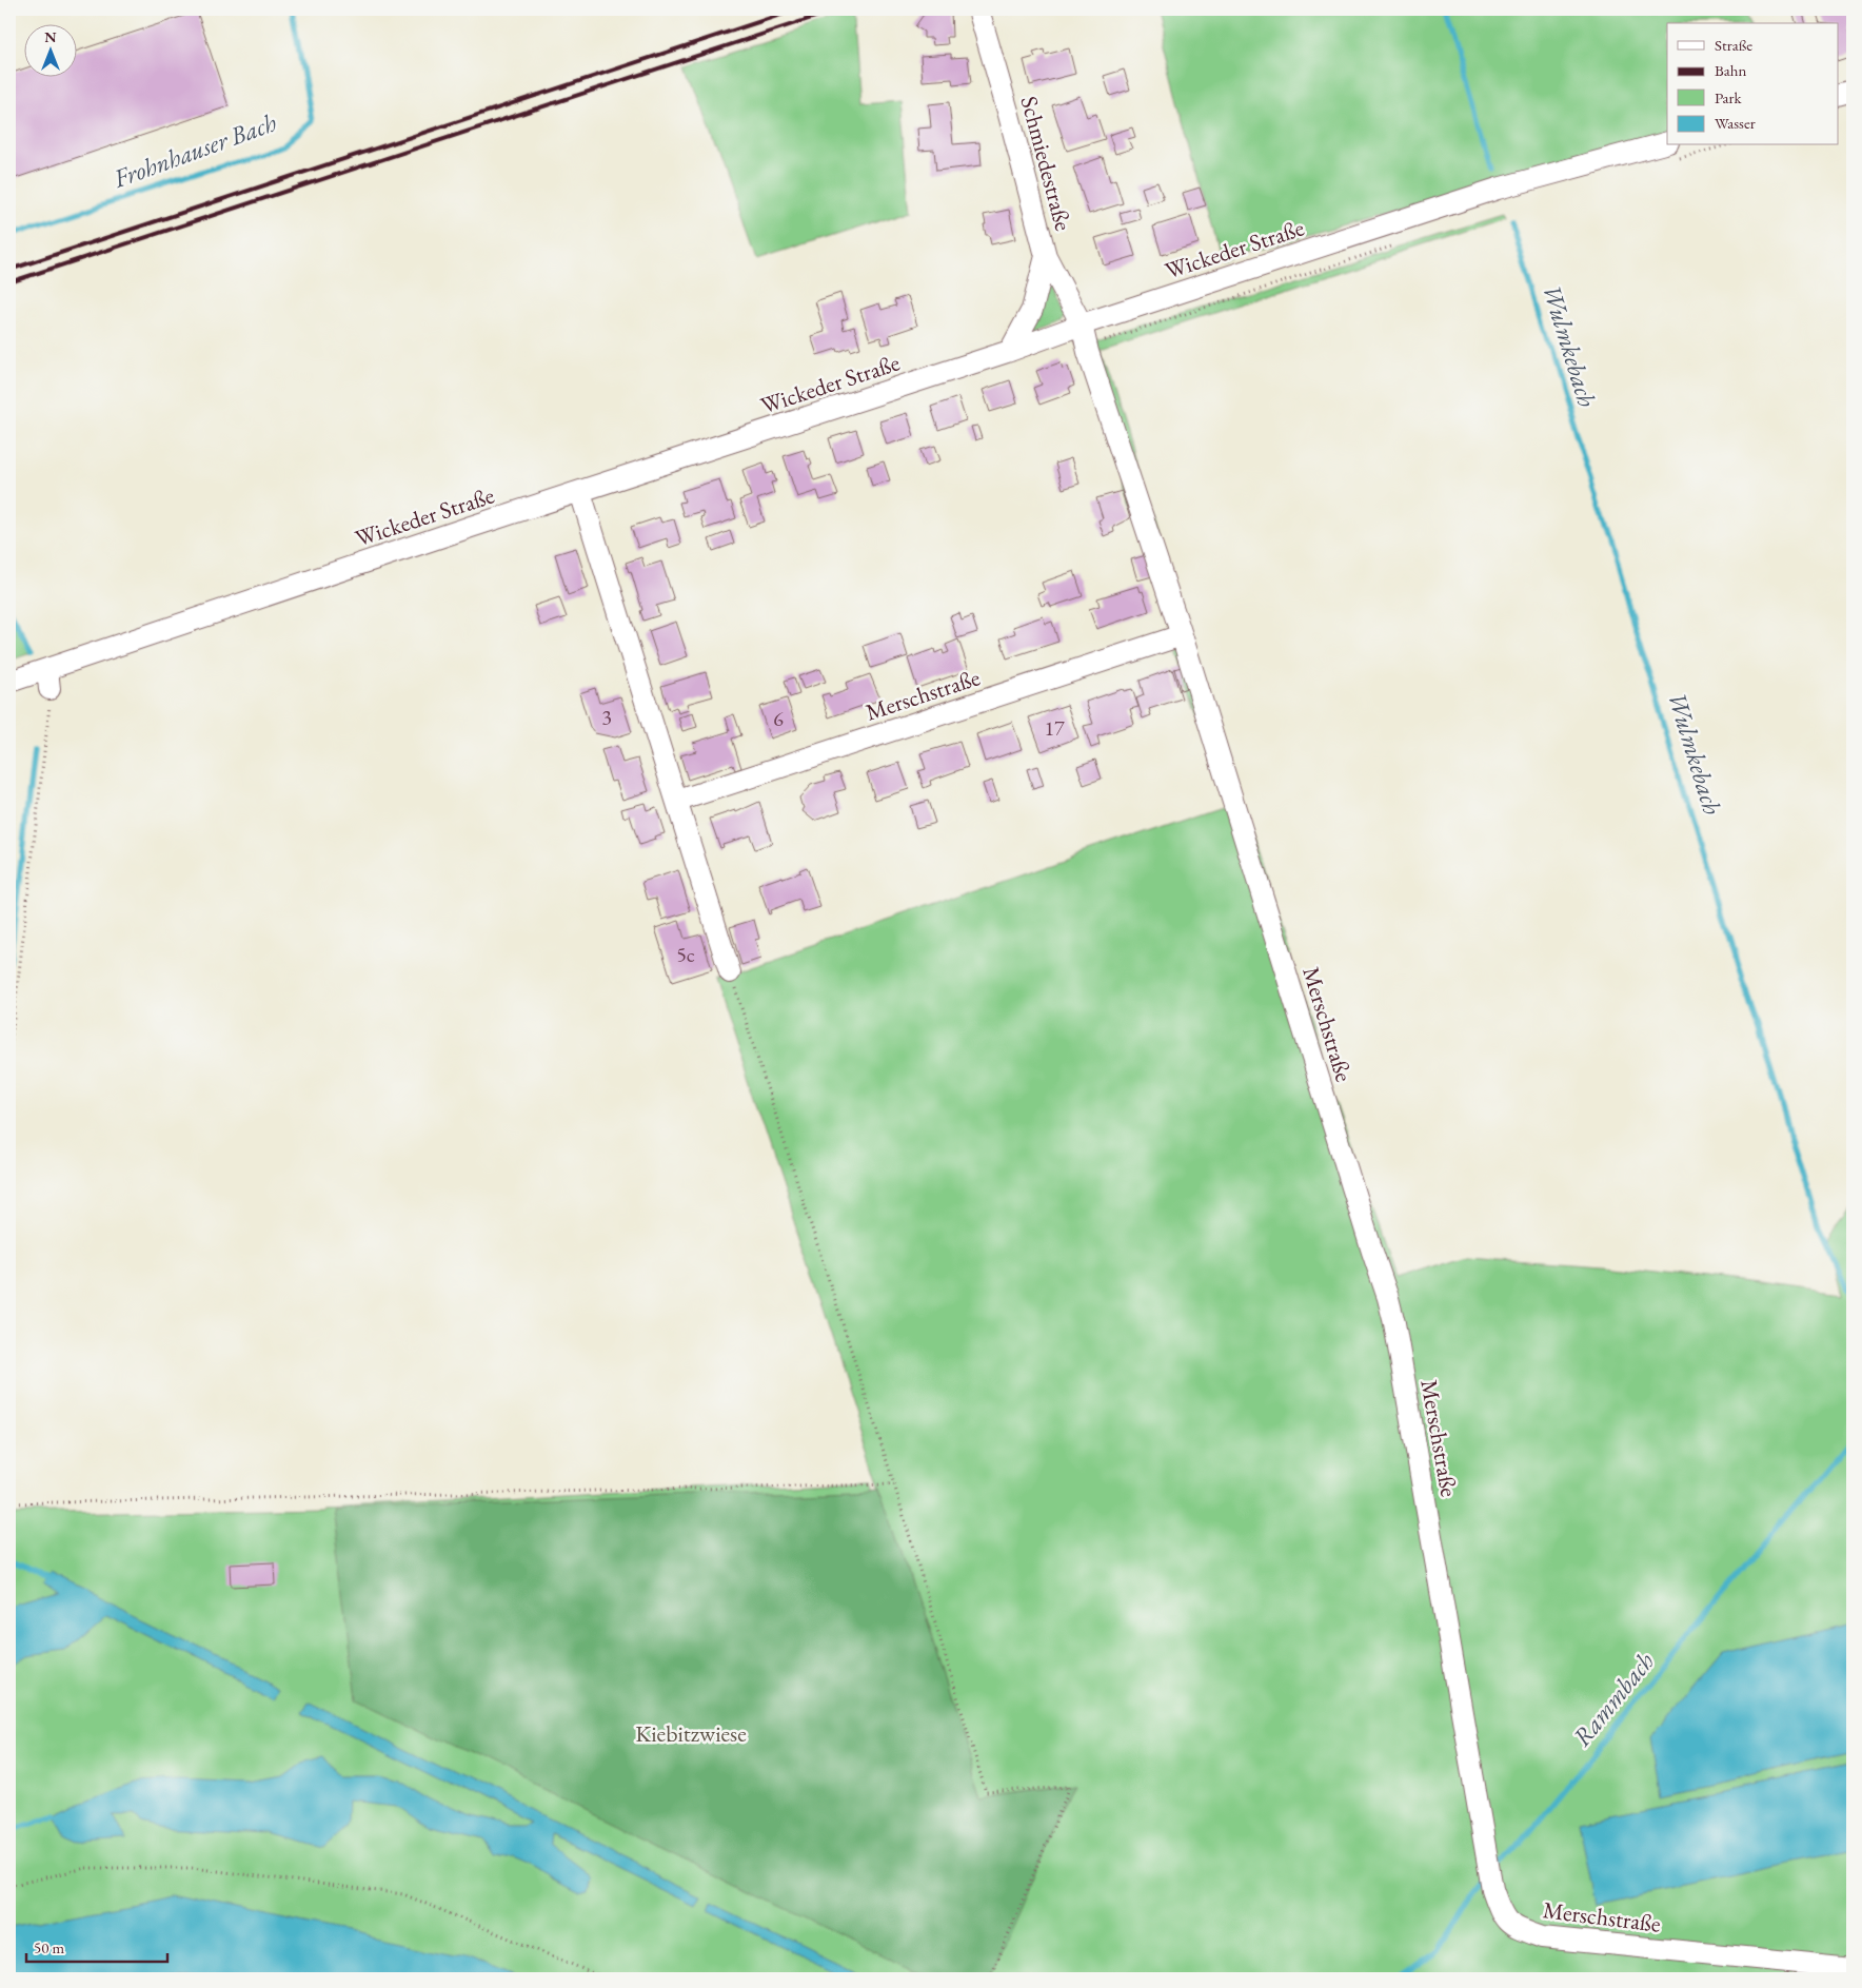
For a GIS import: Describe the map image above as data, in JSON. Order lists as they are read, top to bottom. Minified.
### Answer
{"streets":{"street":["Schmiedestraße","Wickeder Straße","Merschstraße"]},"crossings":[["Schmiedestraße","Wickeder Straße"],["Schmiedestraße","Merschstraße"],["Wickeder Straße","Merschstraße"]],"water":["Frohnhauser Bach","Wulmkebach","Rammbach"],"parks":["Kiebitzwiese"],"house_numbers":["3","6","17","5c"],"legend":["Straße","Bahn","Park","Wasser"],"scale_bar":"50 m","north":"top"}
